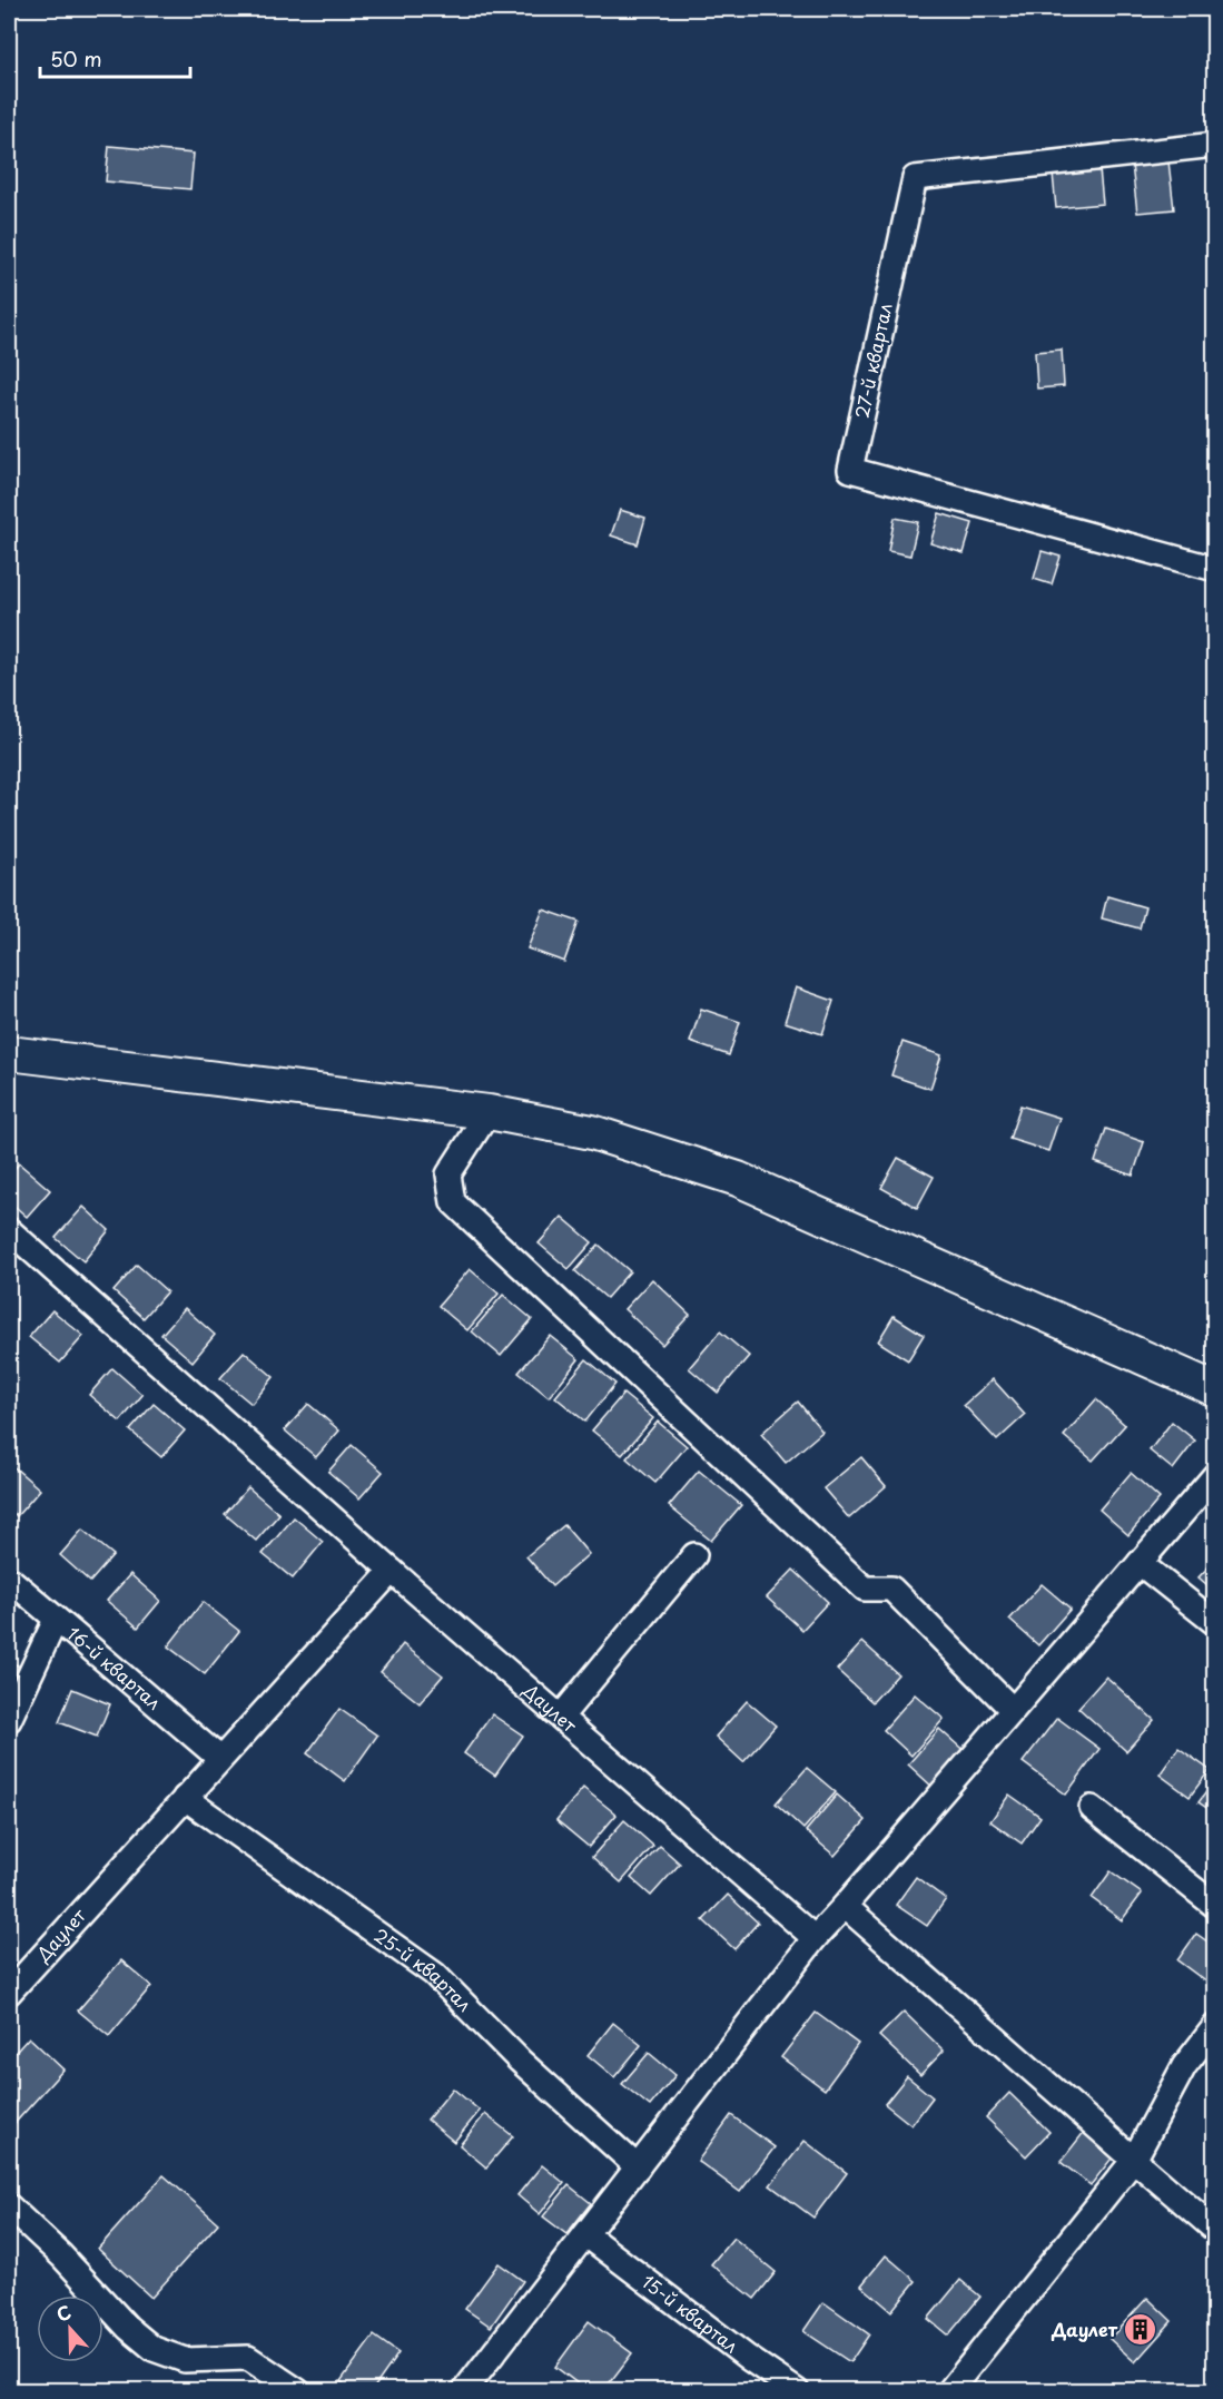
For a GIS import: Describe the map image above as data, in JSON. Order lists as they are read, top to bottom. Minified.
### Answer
{"streets":{"street":["27-й квартал","16-й квартал","Даулет","25-й квартал","15-й квартал"]},"crossings":[["16-й квартал","Даулет"],["Даулет","25-й квартал"]],"places":{"building":["Даулет"]},"scale_bar":"50 m","north":"top"}
